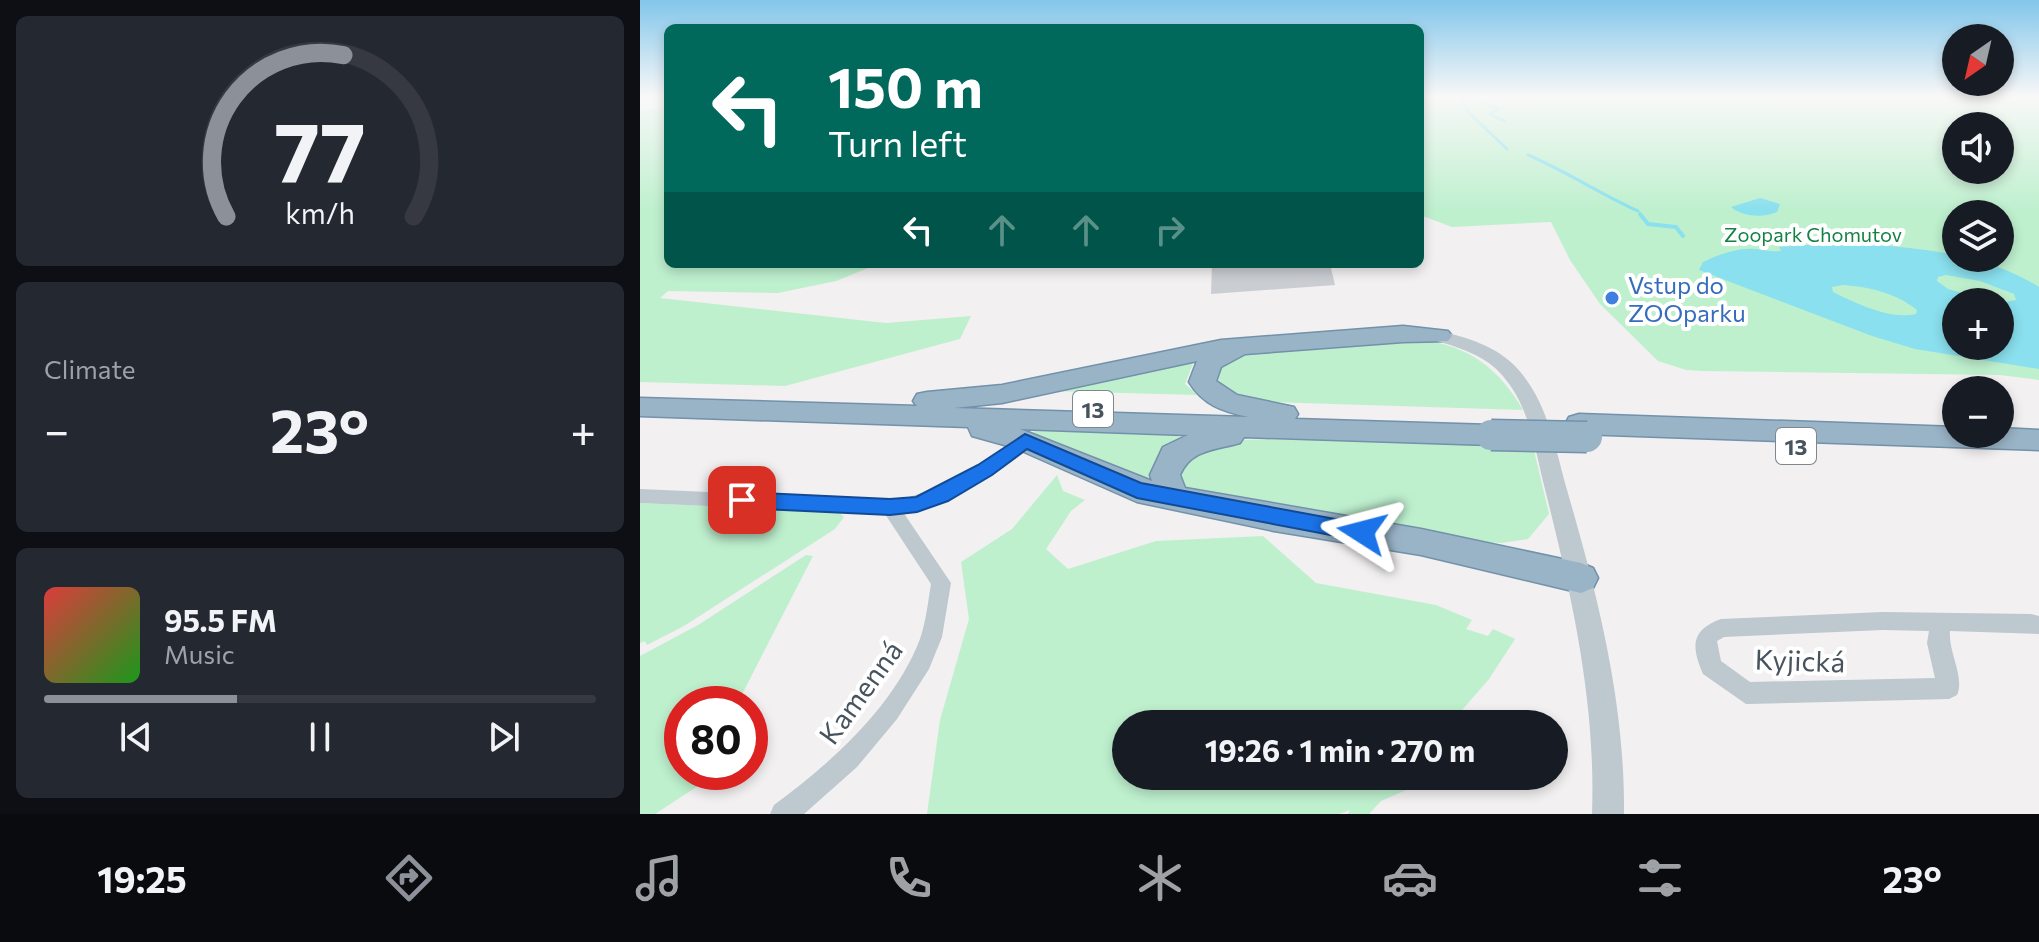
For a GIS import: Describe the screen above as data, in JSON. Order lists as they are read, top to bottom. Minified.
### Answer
{"streets":{"highway":["13"],"street":["Kyjická","Kamenná"]},"parks":["Zoopark Chomutov"],"places":["Vstup do ZOOparku"],"north":"bottom left","page":{"map_buttons":["+","−"],"turn":["150 m","Turn left"],"tile":"Climate","heat":["−","23°","+"],"song":["95.5 FM","Music"],"limit":"80","trip":"19:26 · 1 min · 270 m","tabs":["19:25","23°"],"gauge":["77","km/h"]}}
